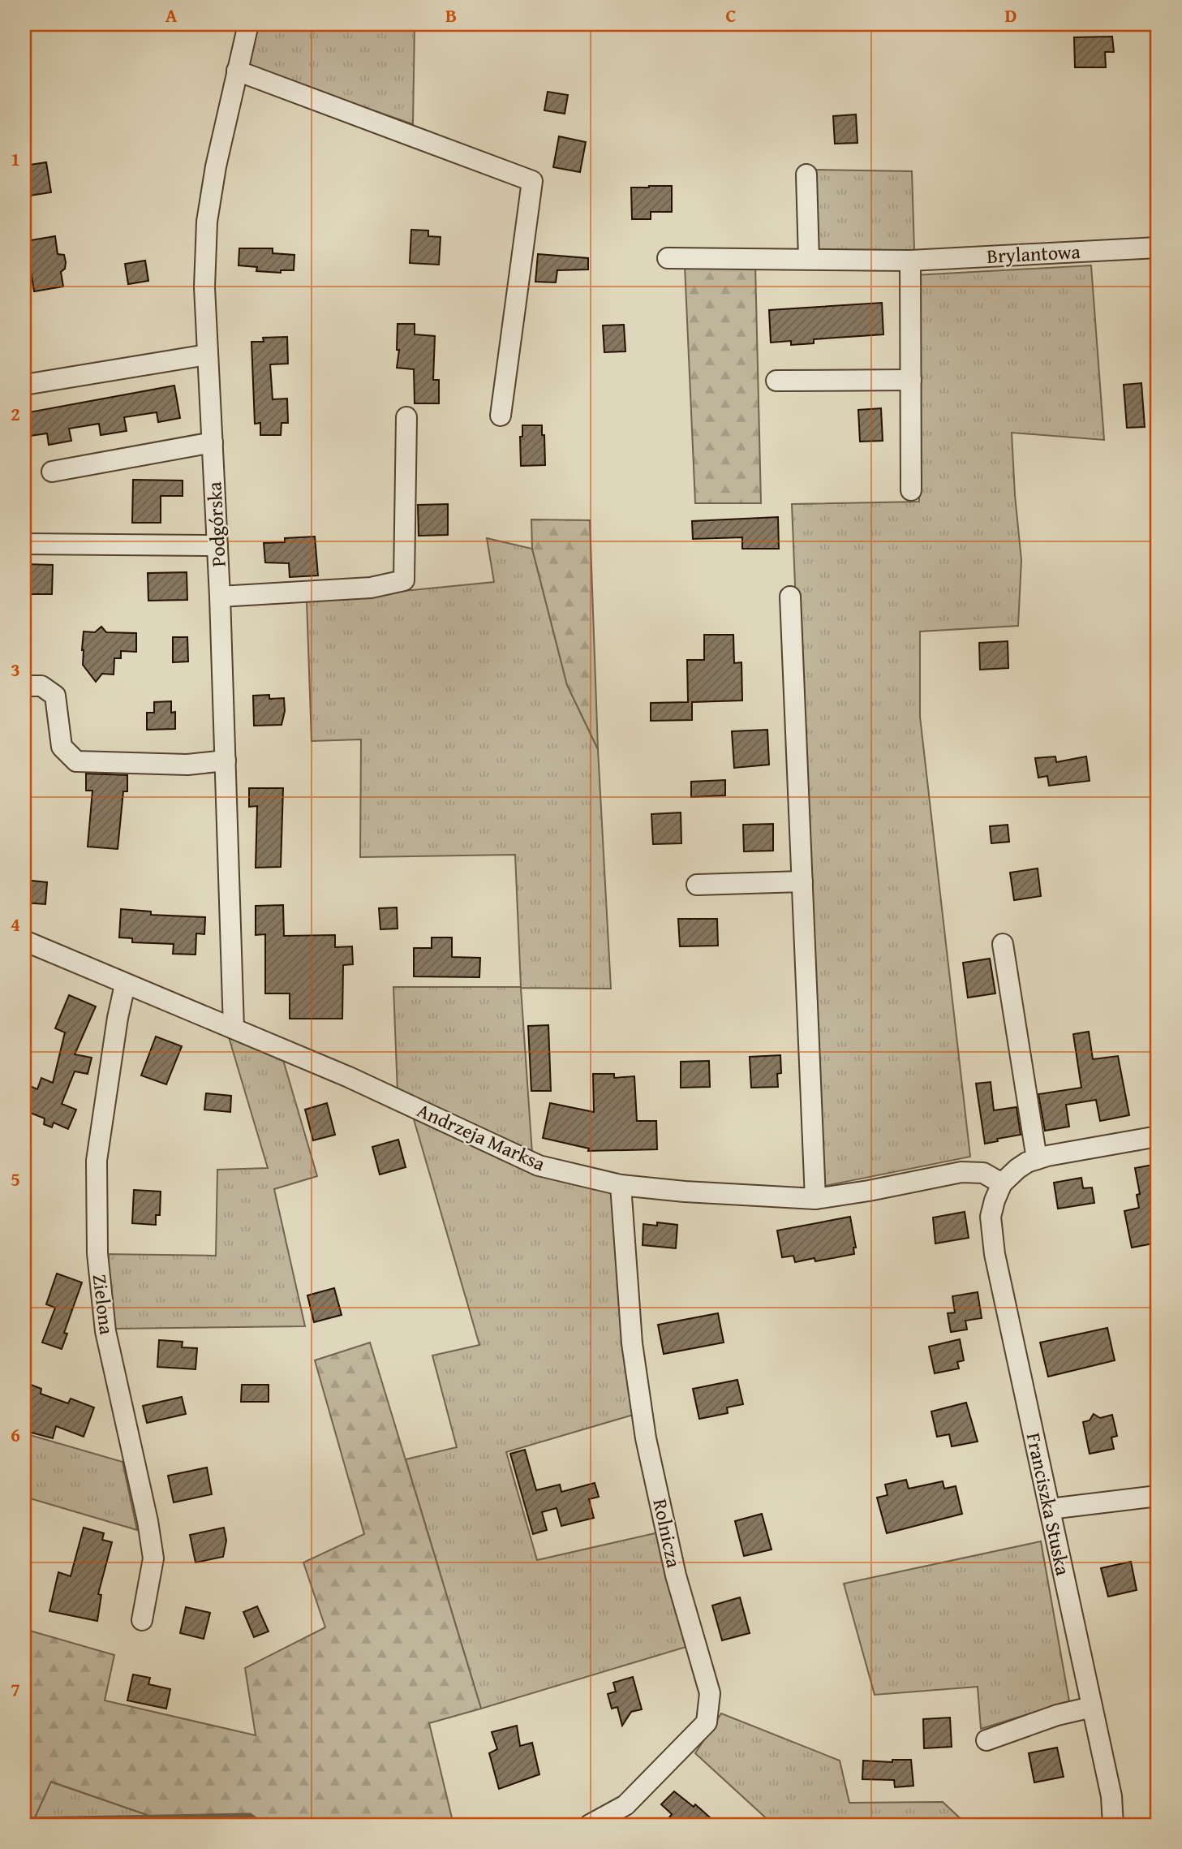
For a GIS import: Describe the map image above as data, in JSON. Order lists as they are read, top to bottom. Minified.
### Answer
{"streets":{"street":["Brylantowa","Podgórska","Andrzeja Marksa","Zielona","Franciszka Stuska","Rolnicza"]},"crossings":[["Podgórska","Andrzeja Marksa"],["Andrzeja Marksa","Zielona"],["Andrzeja Marksa","Franciszka Stuska"],["Andrzeja Marksa","Rolnicza"]],"grid":{"columns":["A","B","C","D"],"rows":["1","2","3","4","5","6","7"]}}
